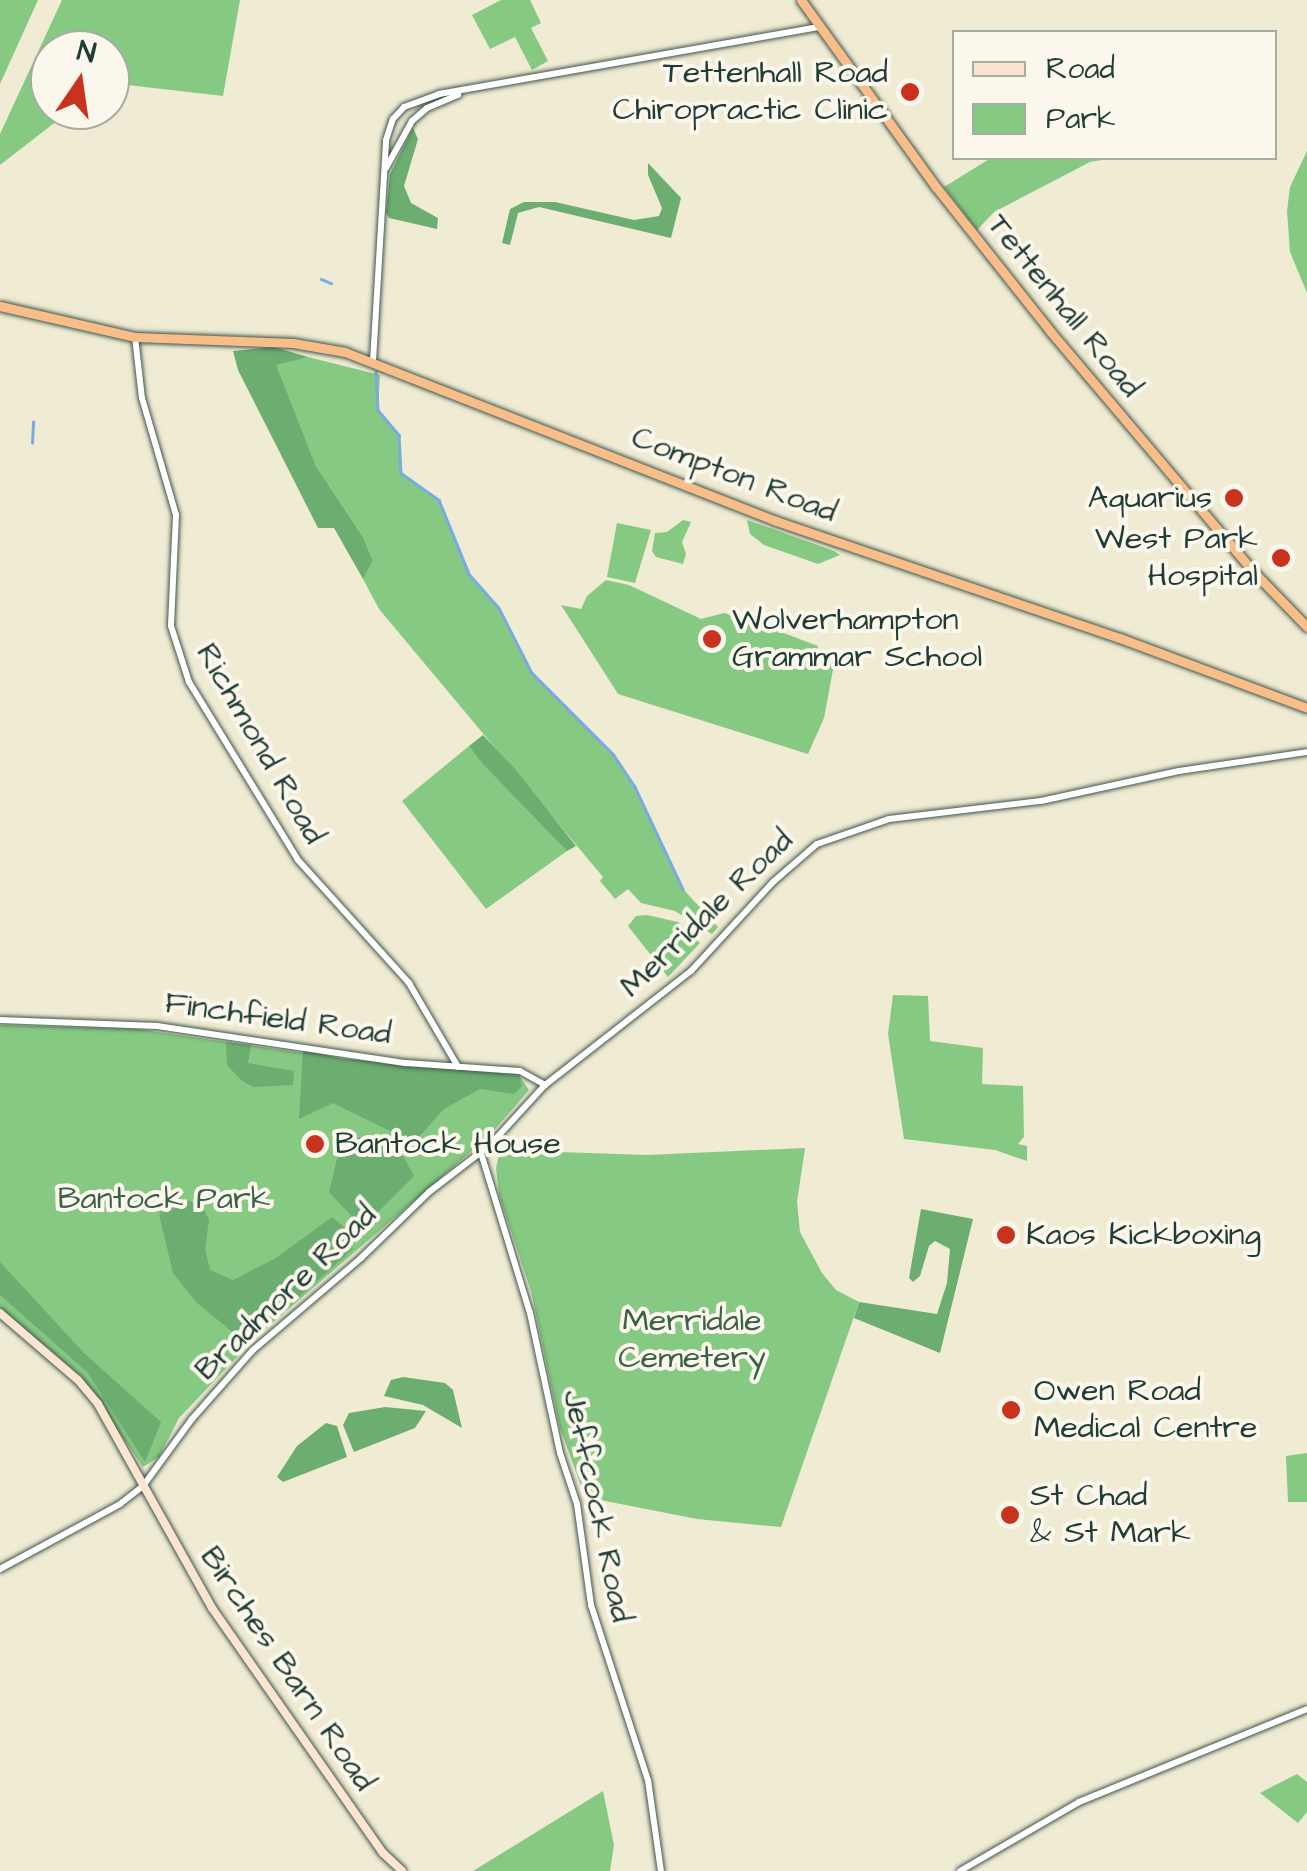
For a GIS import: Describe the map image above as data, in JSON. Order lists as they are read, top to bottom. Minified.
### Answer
{"streets":{"highway":["Tettenhall Road","Compton Road"],"main road":["Birches Barn Road"],"street":["Richmond Road","Merridale Road","Finchfield Road","Bradmore Road","Jeffcock Road"]},"crossings":[["Compton Road","Richmond Road"],["Richmond Road","Finchfield Road"],["Merridale Road","Finchfield Road"],["Merridale Road","Bradmore Road"],["Merridale Road","Jeffcock Road"],["Bradmore Road","Jeffcock Road"],["Bradmore Road","Birches Barn Road"]],"parks":["Bantock Park","Merridale Cemetery"],"places":["Tettenhall Road Chiropractic Clinic","Aquarius","West Park Hospital","Wolverhampton Grammar School","Bantock House","Kaos Kickboxing","Owen Road Medical Centre","St Chad & St Mark"],"legend":["Road","Park"],"north":"top"}
